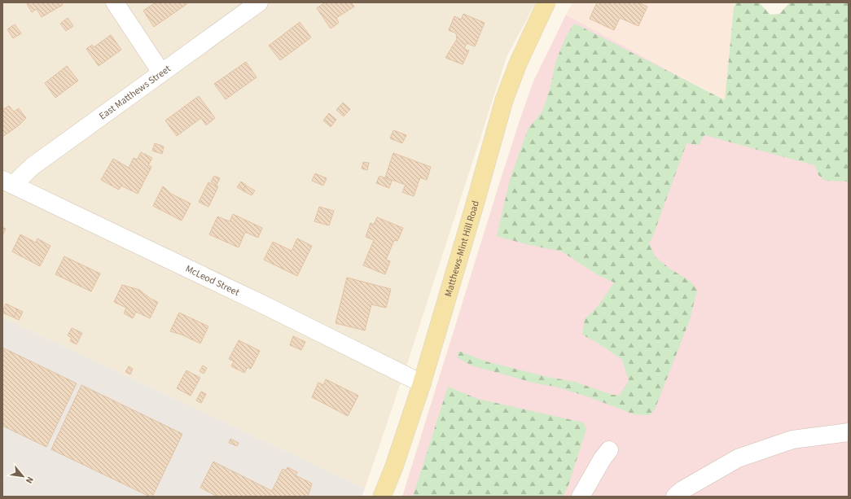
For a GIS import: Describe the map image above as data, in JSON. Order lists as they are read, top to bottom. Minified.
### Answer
{"streets":{"main road":["Matthews-Mint Hill Road"],"street":["East Matthews Street","McLeod Street"]},"crossings":[["East Matthews Street","McLeod Street"],["Matthews-Mint Hill Road","McLeod Street"]],"north":"bottom right"}
